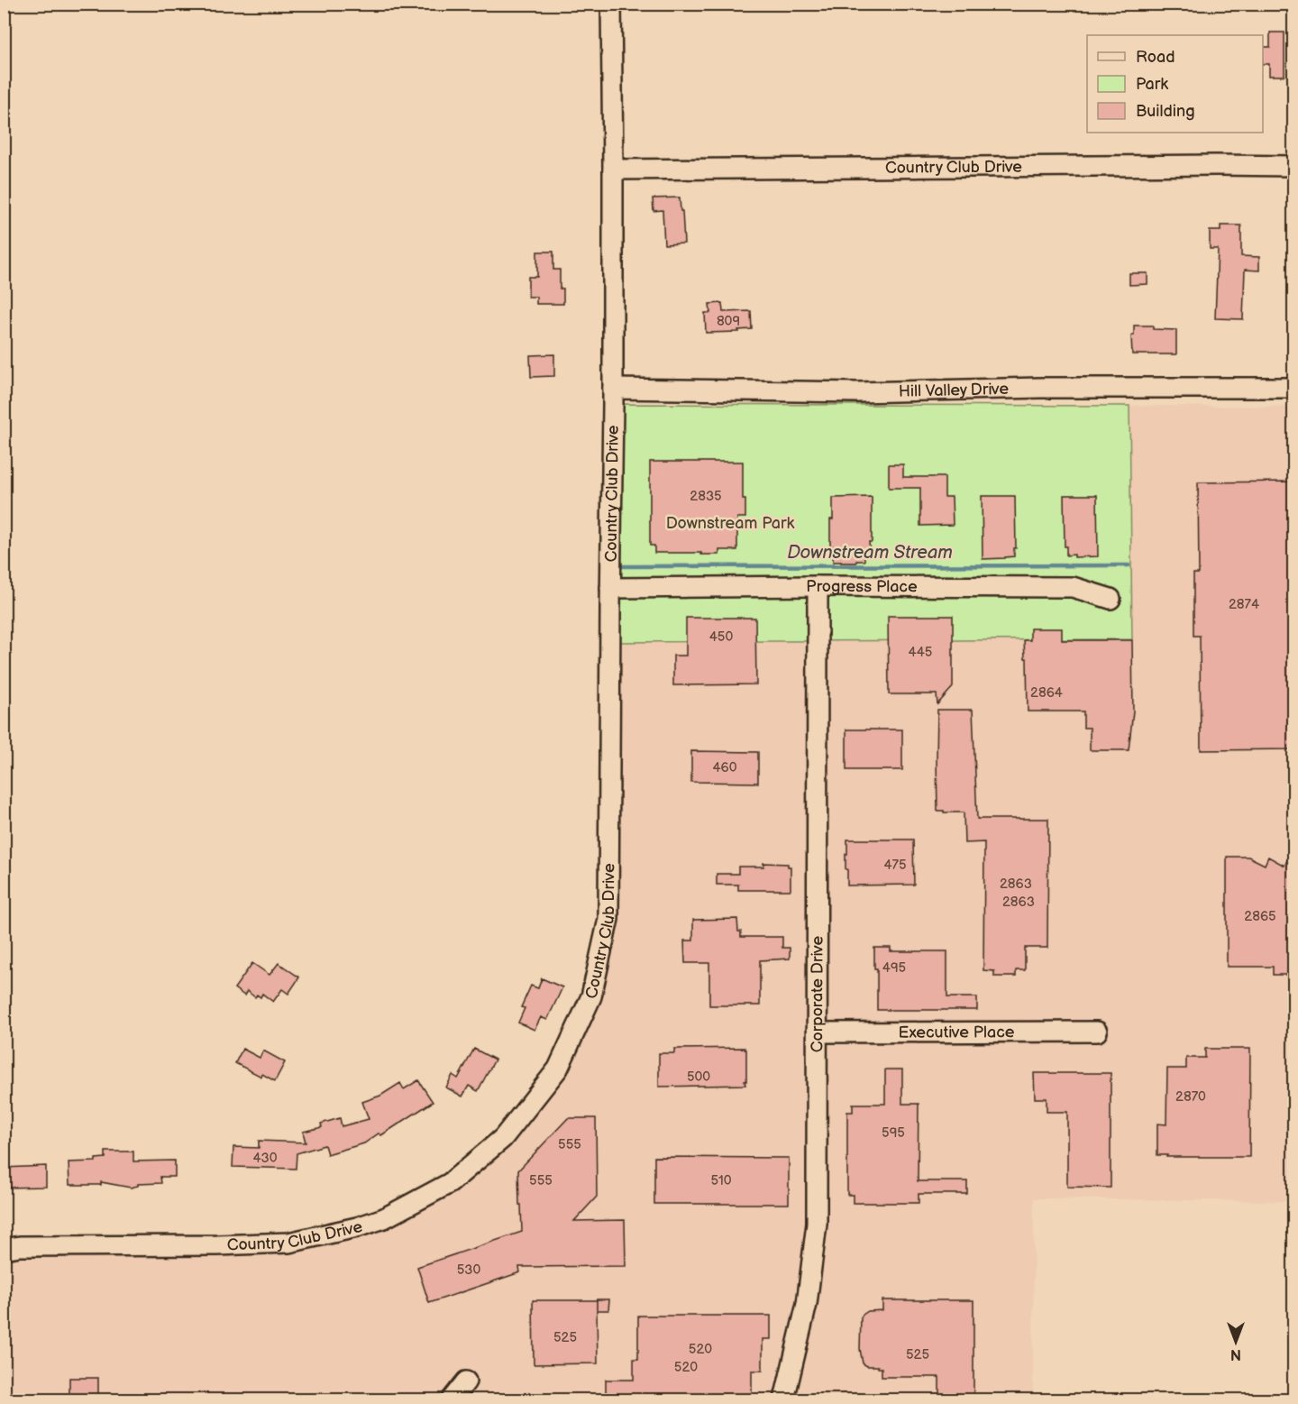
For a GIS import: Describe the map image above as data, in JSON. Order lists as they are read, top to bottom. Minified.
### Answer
{"streets":{"street":["Country Club Drive","Hill Valley Drive","Progress Place","Corporate Drive","Executive Place"]},"crossings":[["Country Club Drive","Hill Valley Drive"],["Country Club Drive","Progress Place"],["Progress Place","Corporate Drive"],["Corporate Drive","Executive Place"]],"water":["Downstream Stream"],"parks":["Downstream Park"],"house_numbers":["809","2835","2874","450","445","2864","460","475","2863","2863","2865","495","500","2870","595","555","430","555","510","530","525","520","525","520"],"legend":["Road","Park","Building"],"north":"bottom"}
